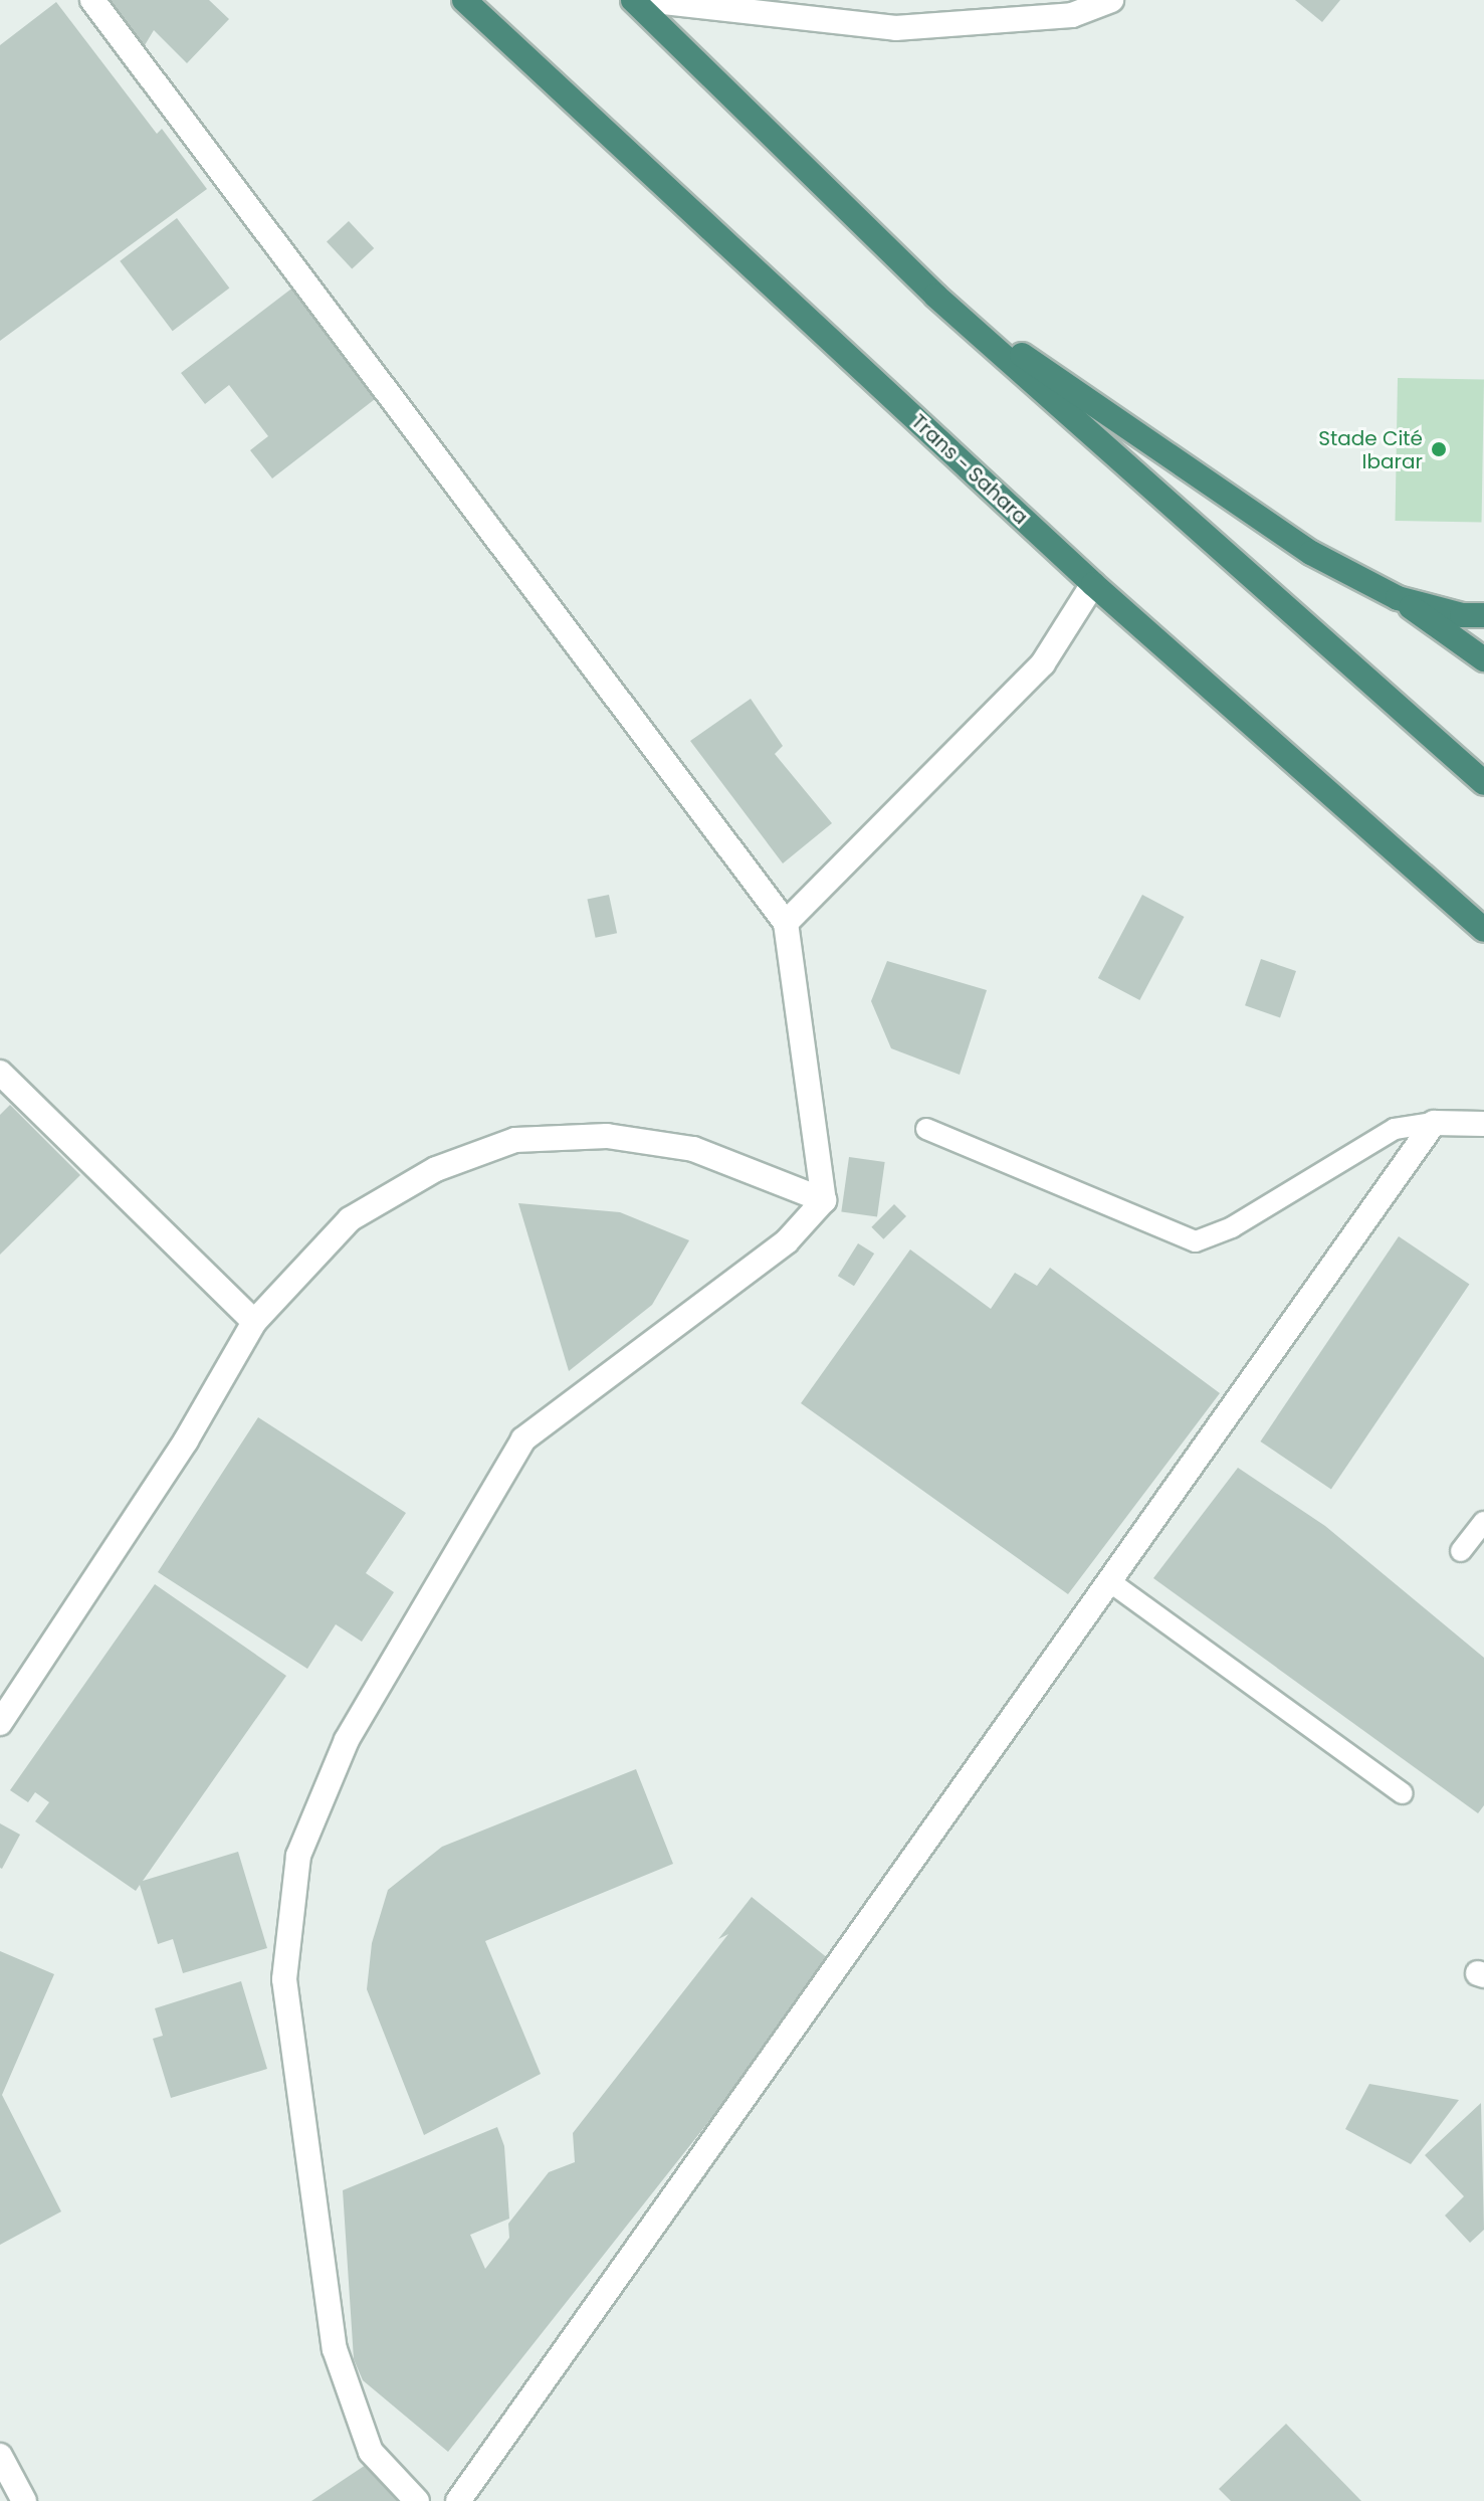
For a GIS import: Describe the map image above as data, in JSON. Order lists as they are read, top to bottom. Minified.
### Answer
{"streets":{"highway":["Trans - Sahara"]},"places":["Stade Cité Ibarar"]}
